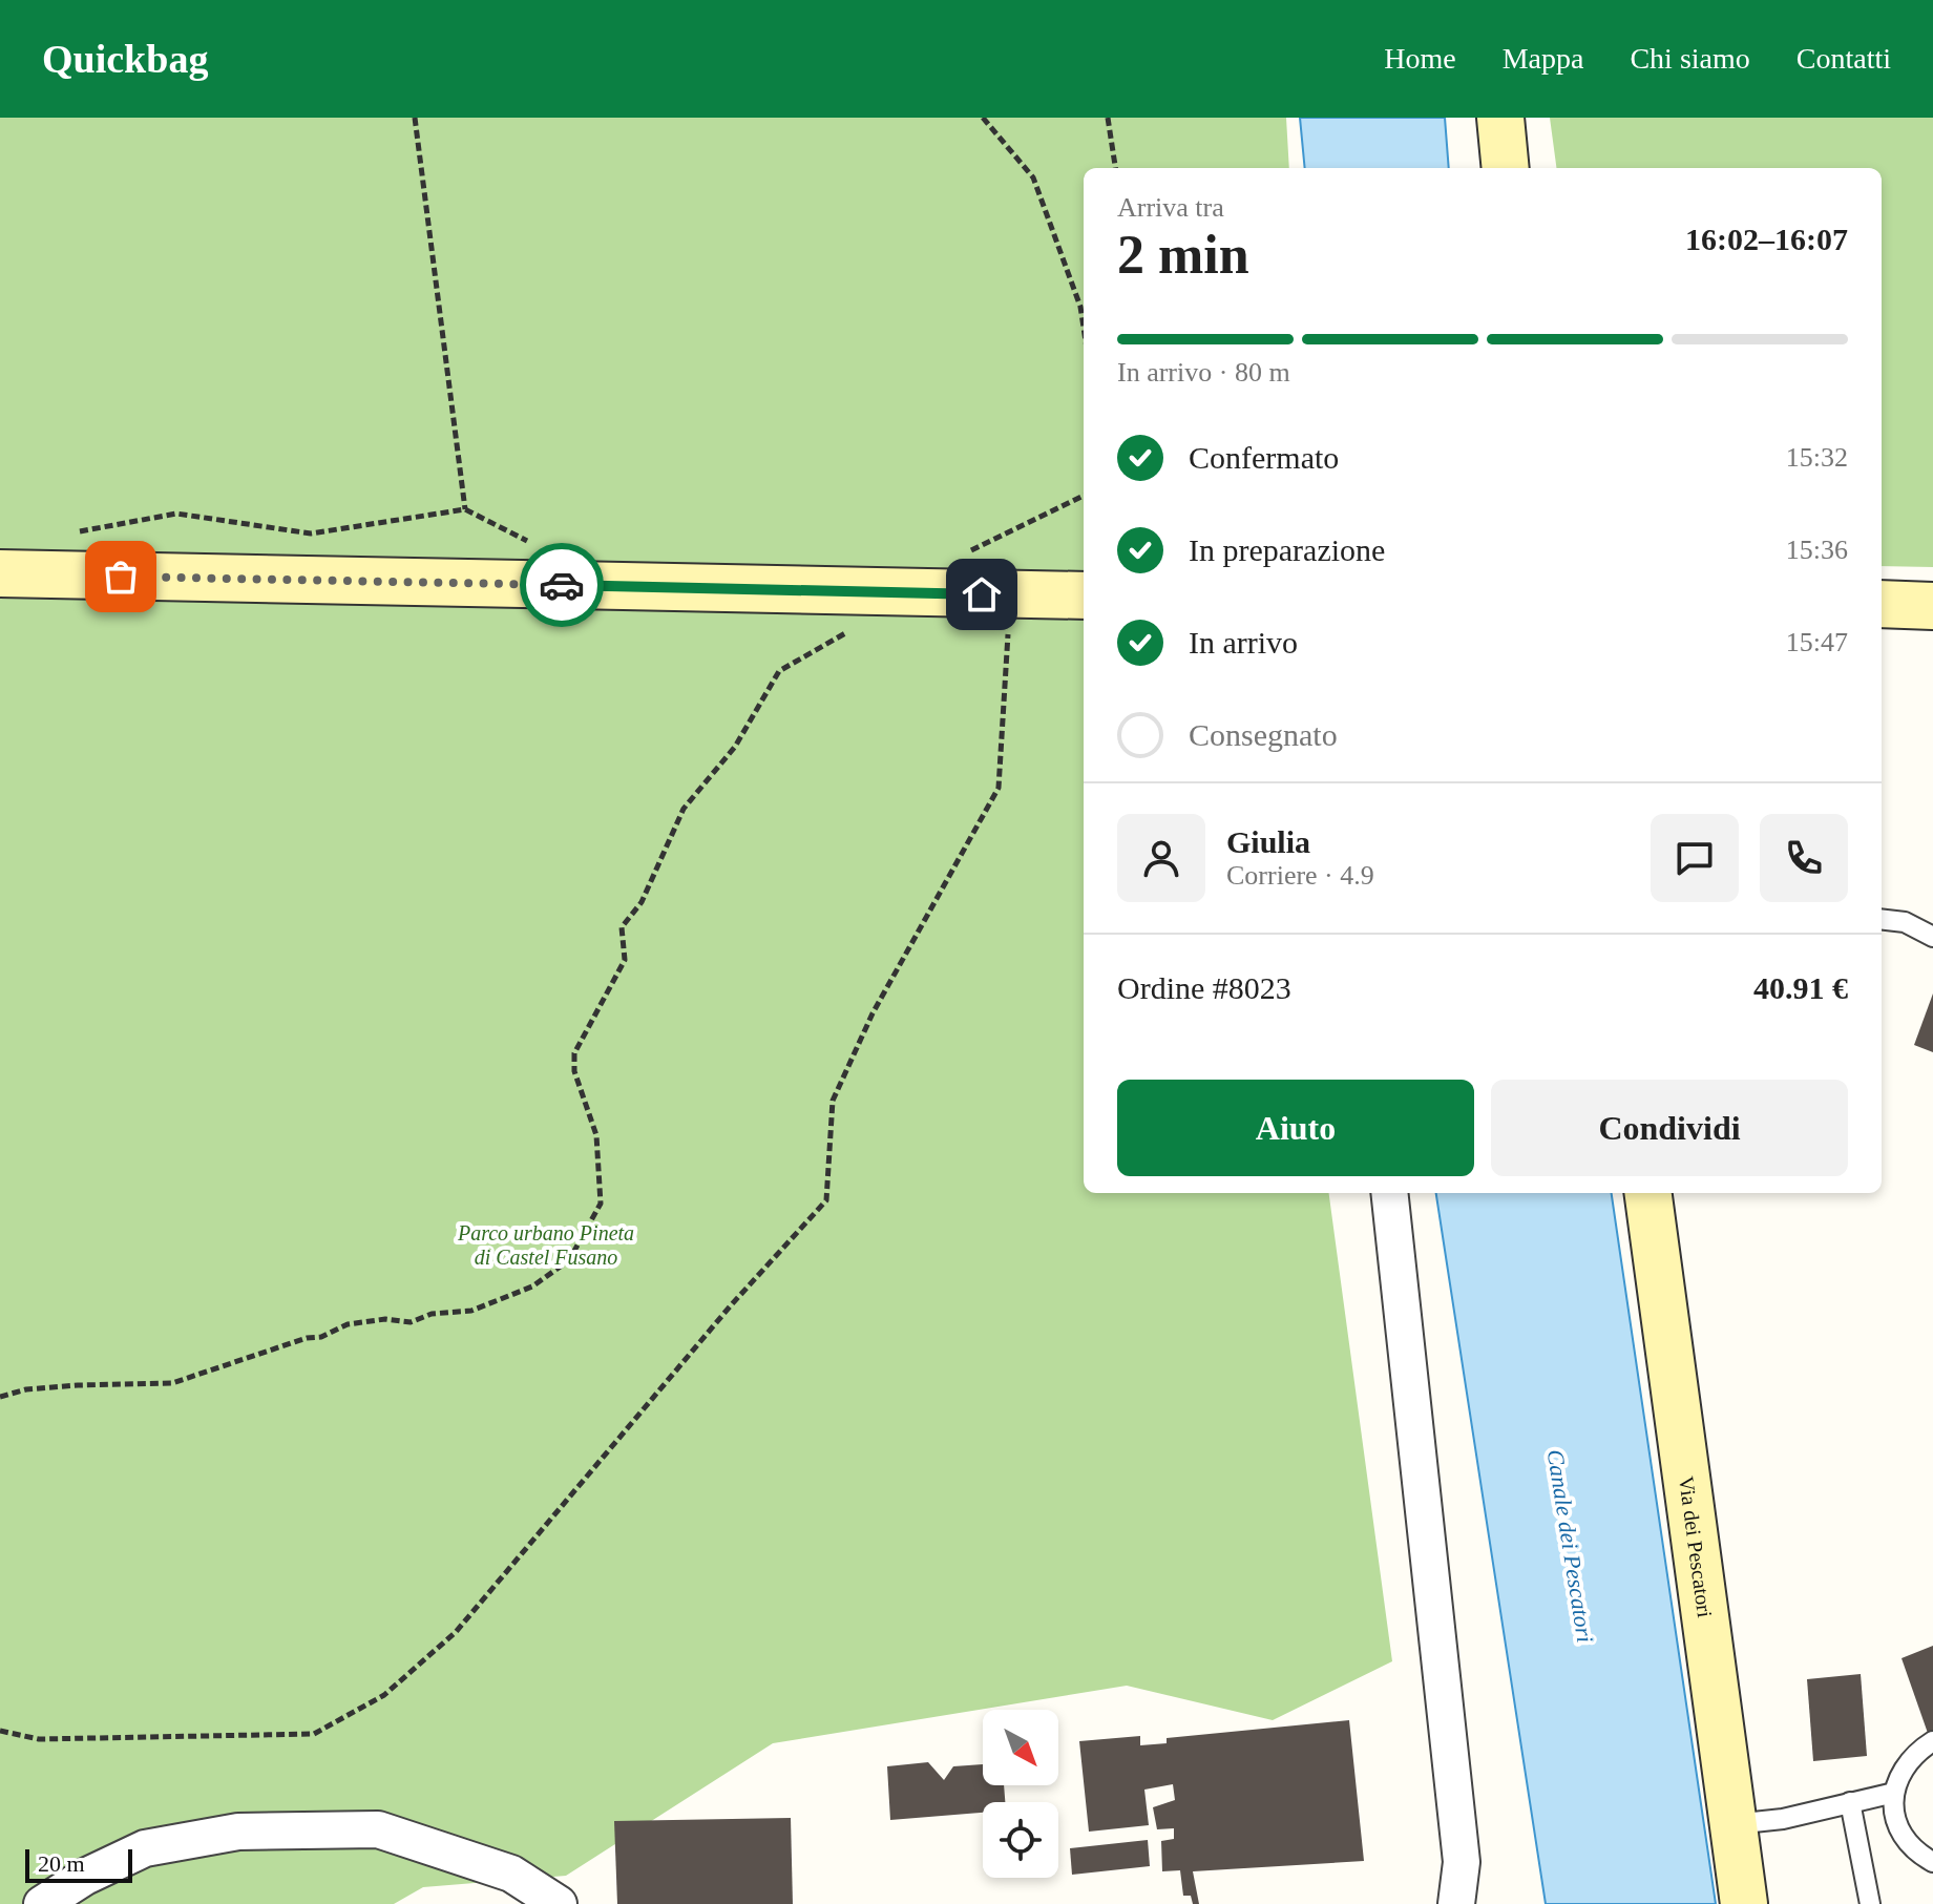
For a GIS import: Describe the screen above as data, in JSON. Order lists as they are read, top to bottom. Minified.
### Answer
{"streets":{"street":["Via dei Pescatori"]},"water":["Canale dei Pescatori"],"parks":["Parco urbano Pineta di Castel Fusano"],"scale_bar":"20 m","north":"bottom right","page":{"header":"Quickbag","nav":["Home","Mappa","Chi siamo","Contatti"],"heading":["2 min","Arriva tra","16:02–16:07"],"panel":["Giulia","Corriere · 4.9","Ordine #8023","40.91 €"],"bar":"In arrivo · 80 m","list":[["Confermato","15:32"],["In preparazione","15:36"],["In arrivo","15:47"],"Consegnato"],"buttons":["Aiuto","Condividi"],"scale":"20 m"}}
